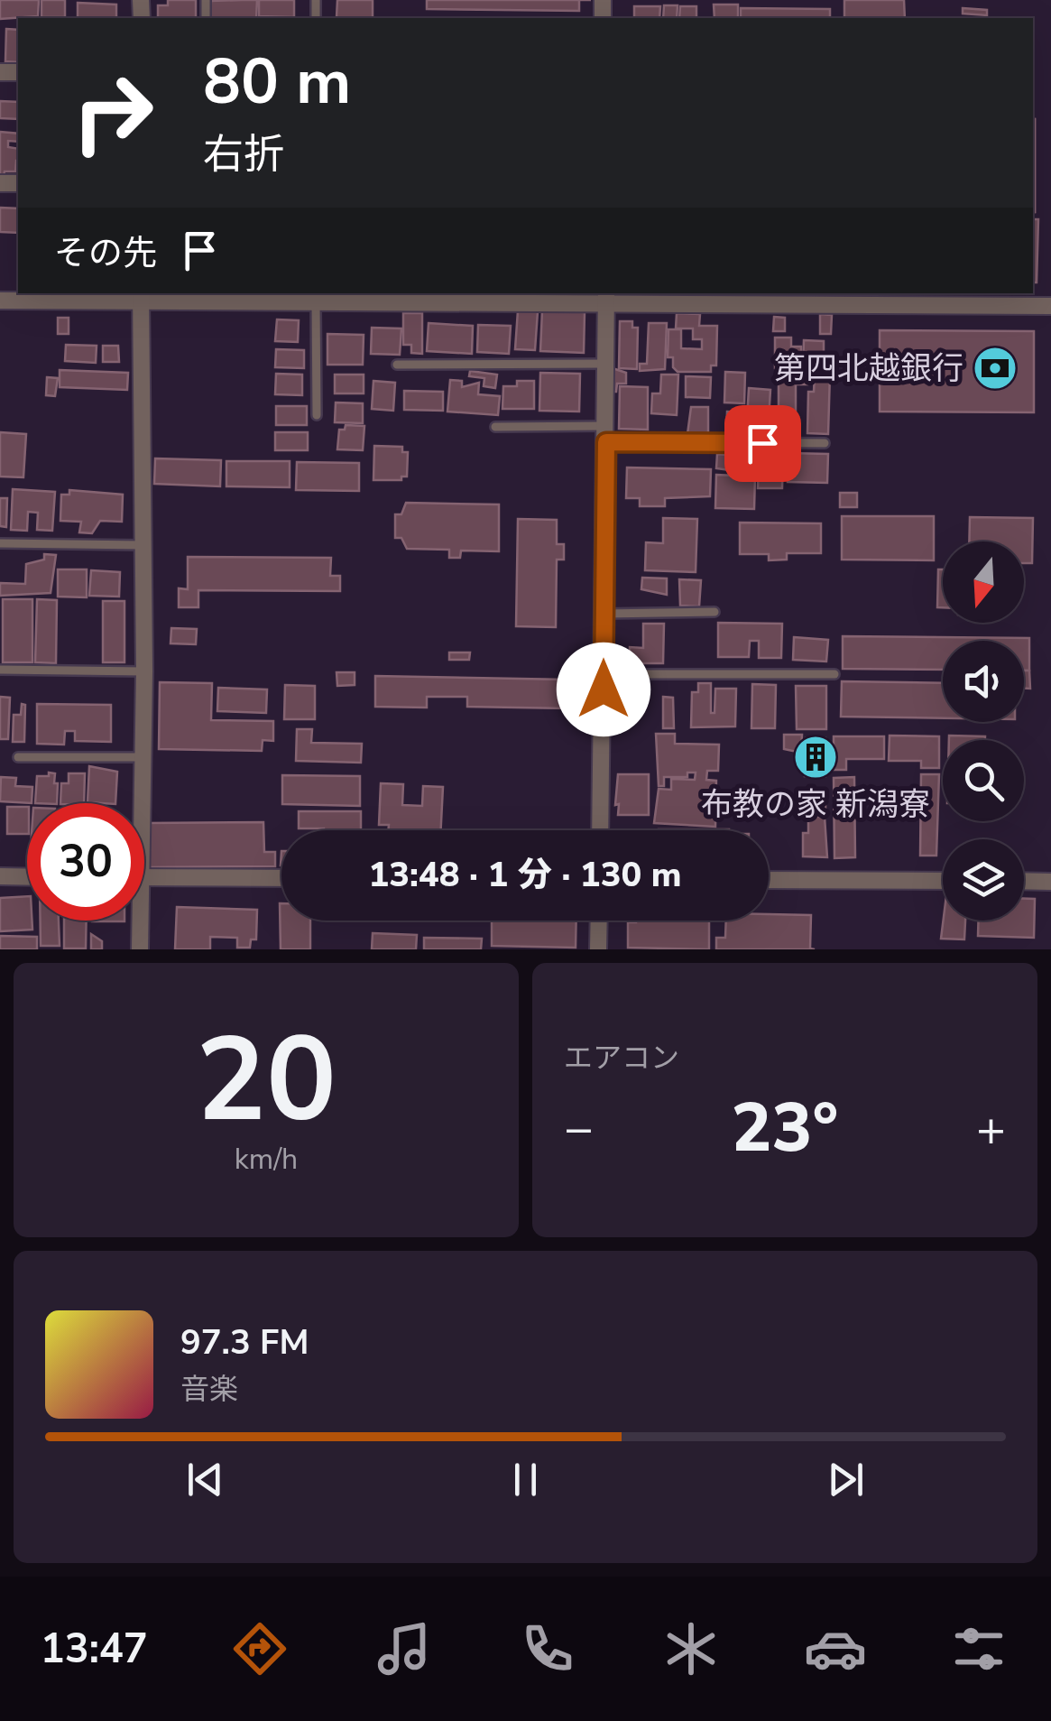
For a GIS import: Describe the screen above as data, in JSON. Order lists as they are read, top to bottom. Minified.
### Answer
{"places":{"bank":["第四北越銀行"],"building":["布教の家 新潟寮"]},"north":"bottom","page":{"turn":["80 m","右折"],"then":"その先","limit":"30","trip":"13:48 · 1 分 · 130 m","tile":[["20","km/h"],"エアコン"],"heat":["−","23°","+"],"song":["97.3 FM","音楽"],"tabs":"13:47"}}
